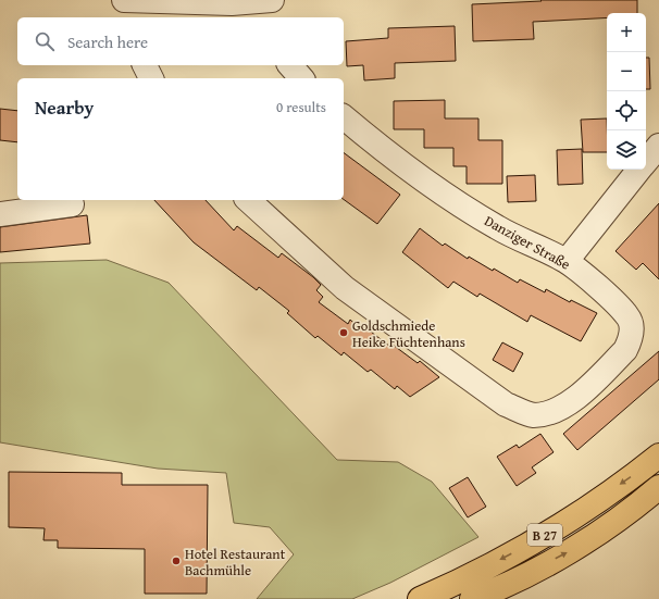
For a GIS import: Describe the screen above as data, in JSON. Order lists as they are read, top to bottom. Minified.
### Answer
{"streets":{"highway":["B 27"],"street":["Danziger Straße"]},"places":["Goldschmiede Heike Füchtenhans","Hotel Restaurant Bachmühle"],"page":{"map_buttons":["+","−"],"search":"Search here","heading":["Nearby","0 results"]}}
